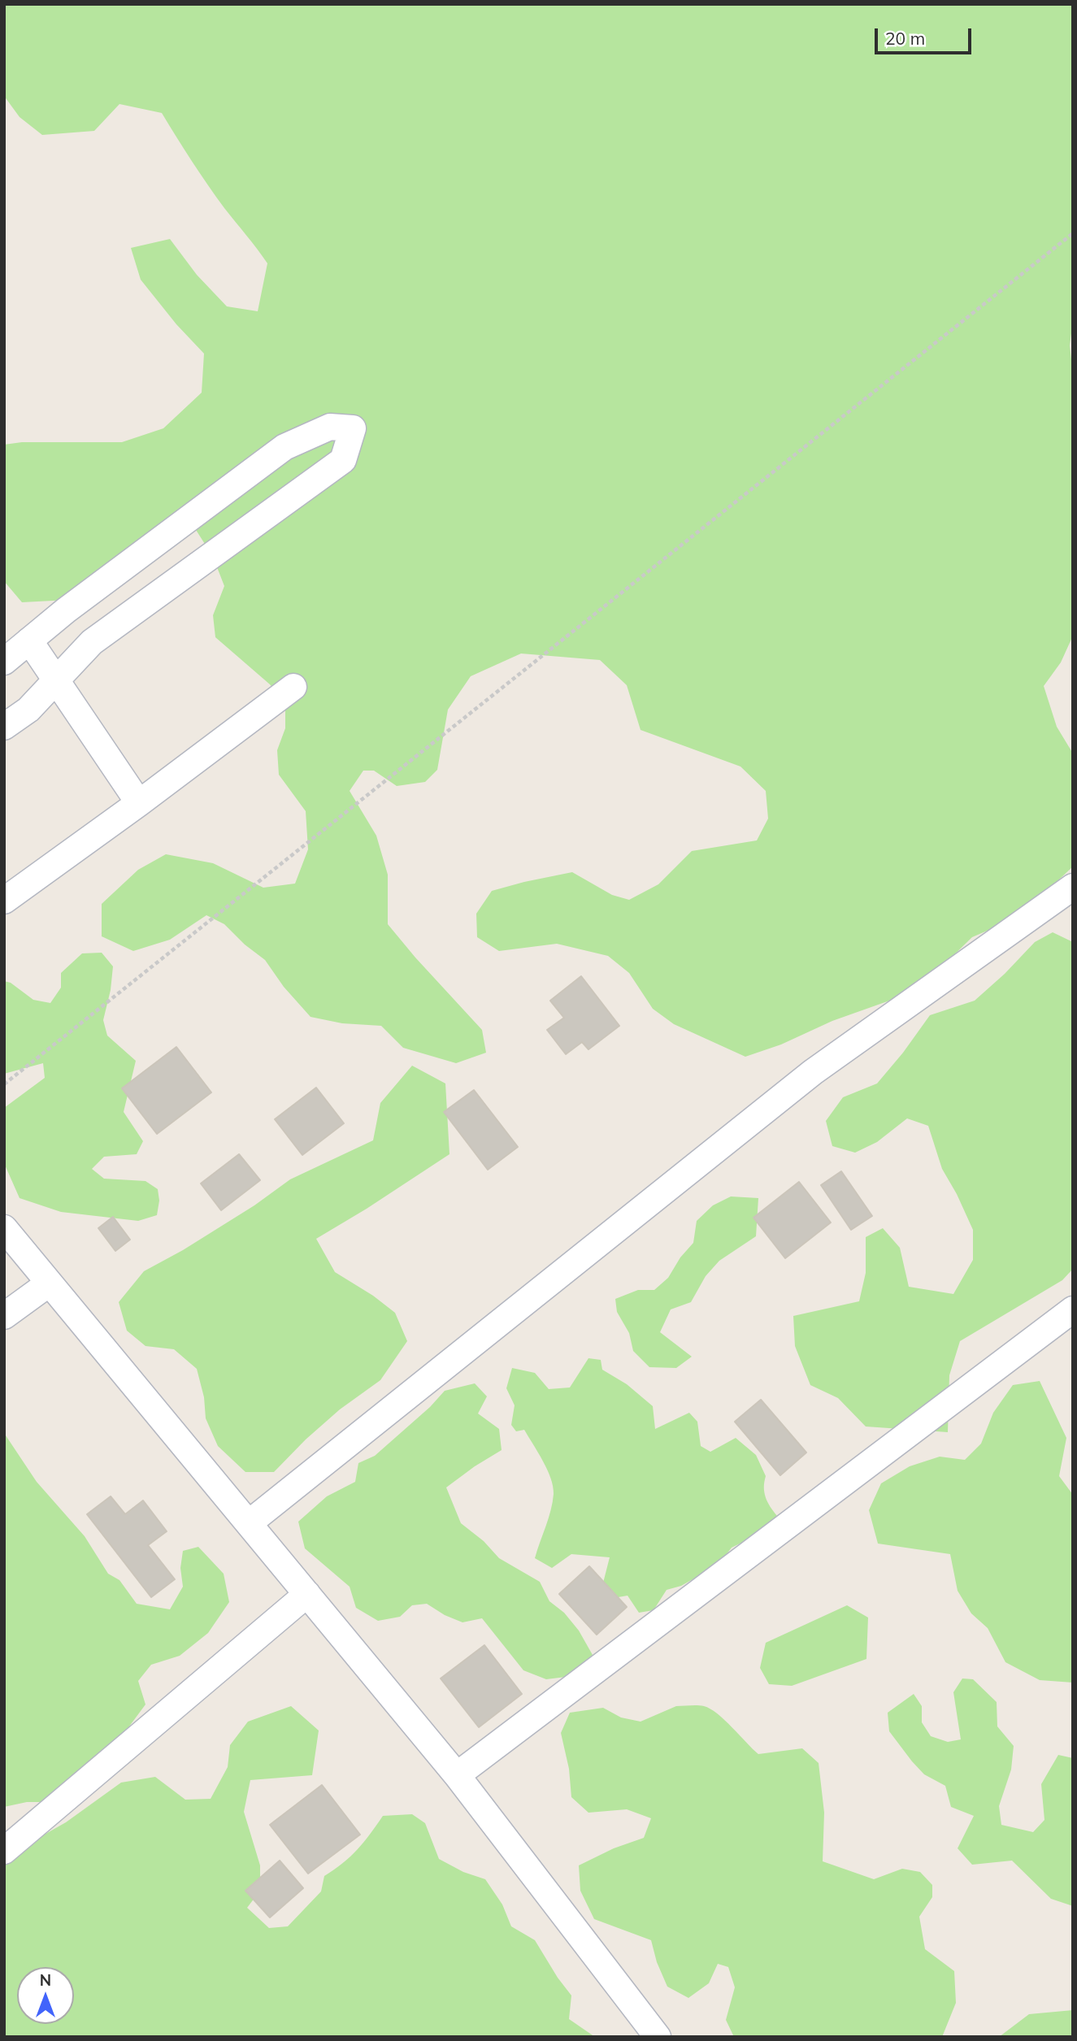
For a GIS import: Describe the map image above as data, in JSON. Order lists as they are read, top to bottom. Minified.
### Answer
{"scale_bar":"20 m","north":"top"}
